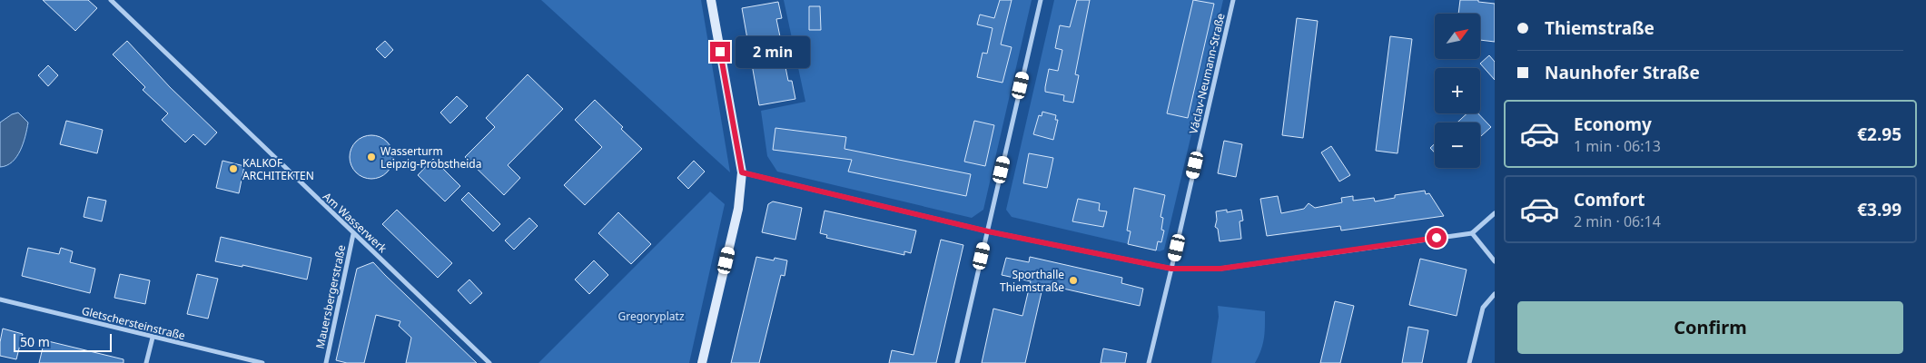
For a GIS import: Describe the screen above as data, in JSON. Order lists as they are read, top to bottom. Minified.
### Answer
{"streets":{"street":["Václav-Neumann-Straße","Am Wasserwerk","Mauersbergerstraße","Gletschersteinstraße"]},"crossings":[["Am Wasserwerk","Mauersbergerstraße"]],"parks":["Gregoryplatz"],"places":["Wasserturm Leipzig-Probstheida","KALKOF ARCHITEKTEN","Sporthalle Thiemstraße"],"scale_bar":"50 m","north":"top right","page":{"banner":["Thiemstraße","Naunhofer Straße"],"map_buttons":["+","−"],"bubble":"2 min","list":[{"name":"Economy","note":"1 min · 06:13","value":"€2.95"},{"name":"Comfort","note":"2 min · 06:14","value":"€3.99"}],"buttons":"Confirm","scale":"50 m"}}
